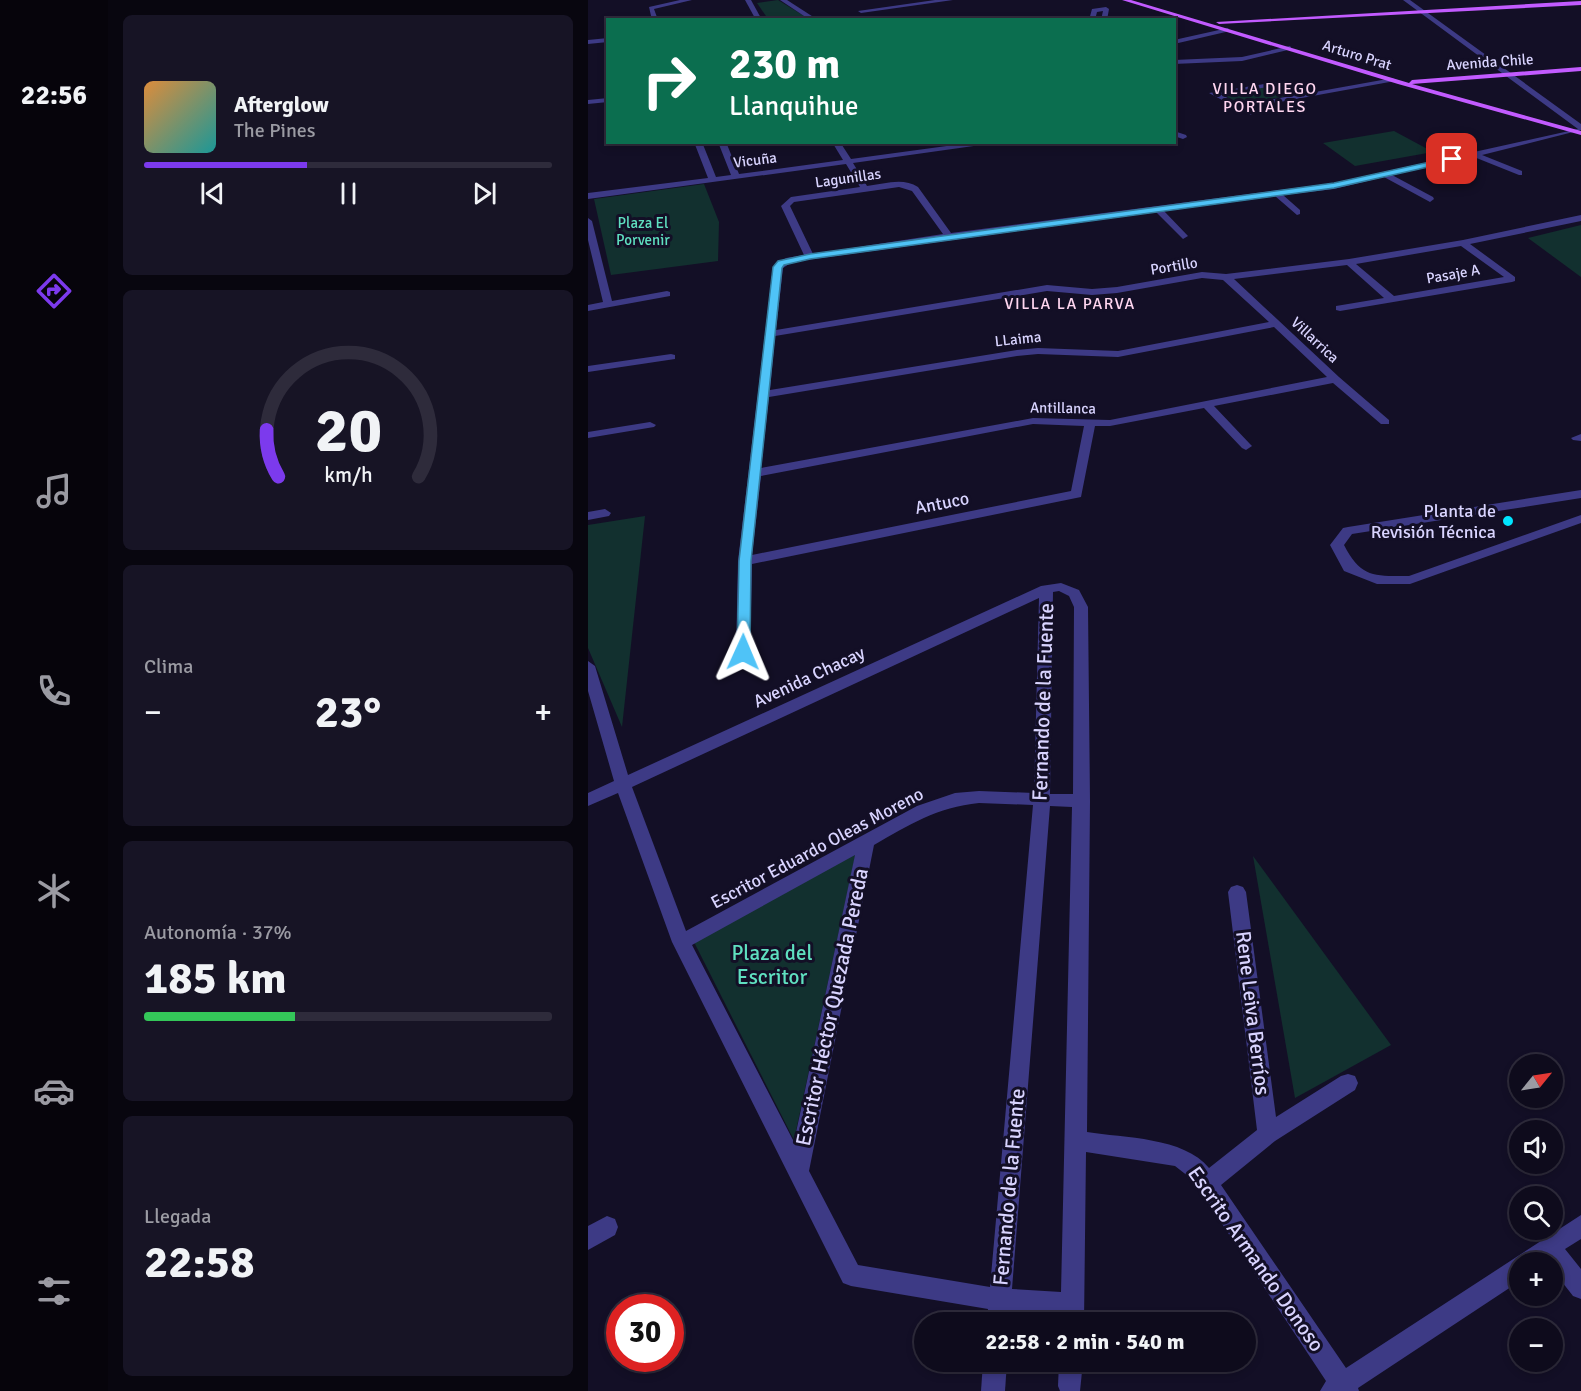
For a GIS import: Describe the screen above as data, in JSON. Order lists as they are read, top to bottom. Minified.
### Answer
{"streets":{"main road":["Arturo Prat","Avenida Chile"],"street":["Vicuña","Lagunillas","Portillo","Pasaje A","LLaima","Villarrica","Antillanca","Antuco","Avenida Chacay","Fernando de la Fuente","Escritor Eduardo Oleas Moreno","Escritor Héctor Quezada Pereda","Rene Leiva Berríos","Escrito Armando Donoso"]},"crossings":[["Arturo Prat","Avenida Chile"],["Portillo","Pasaje A"],["Portillo","Villarrica"],["LLaima","Villarrica"],["Villarrica","Antillanca"],["Antillanca","Antuco"],["Avenida Chacay","Fernando de la Fuente"],["Avenida Chacay","Escritor Héctor Quezada Pereda"],["Fernando de la Fuente","Escritor Eduardo Oleas Moreno"],["Fernando de la Fuente","Escritor Héctor Quezada Pereda"],["Fernando de la Fuente","Escrito Armando Donoso"],["Escritor Eduardo Oleas Moreno","Escritor Héctor Quezada Pereda"]],"districts":["VILLA DIEGO PORTALES","VILLA LA PARVA"],"parks":["Plaza El Porvenir","Plaza del Escritor"],"places":["Planta de Revisión Técnica"],"north":"top right","page":{"tabs":"22:56","turn":["230 m","Llanquihue"],"song":["Afterglow","The Pines"],"tile":["Clima",["Autonomía · 37%","185 km"],["Llegada","22:58"]],"heat":["−","23°","+"],"map_buttons":["+","−"],"limit":"30","trip":"22:58 · 2 min · 540 m","gauge":["20","km/h"]}}
